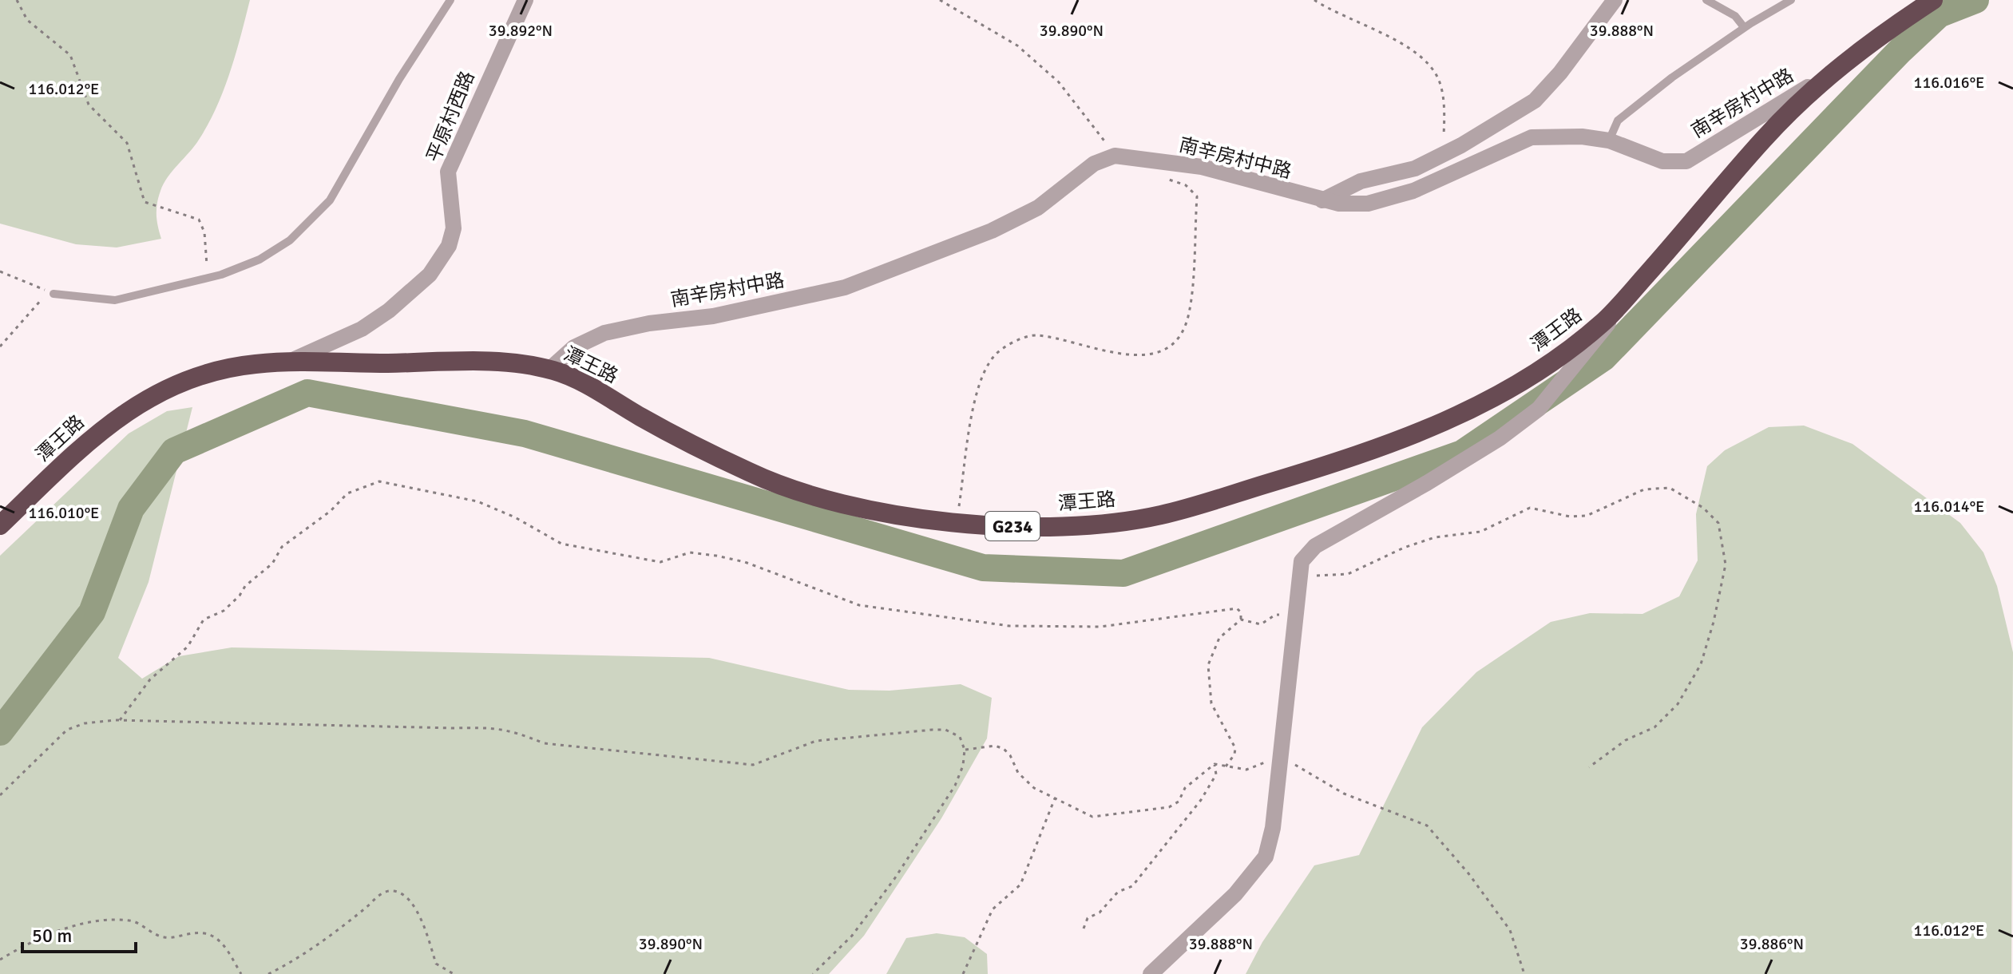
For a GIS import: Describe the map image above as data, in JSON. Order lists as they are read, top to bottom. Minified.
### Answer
{"streets":{"highway":["潭王路","G234"],"street":["南辛房村中路","平原村西路"]},"crossings":[["南辛房村中路","潭王路"],["平原村西路","潭王路"]],"scale_bar":"50 m","coordinates":["39.892°N","39.890°N","39.888°N","116.016°E","116.012°E","116.014°E","116.010°E","39.886°N"]}
